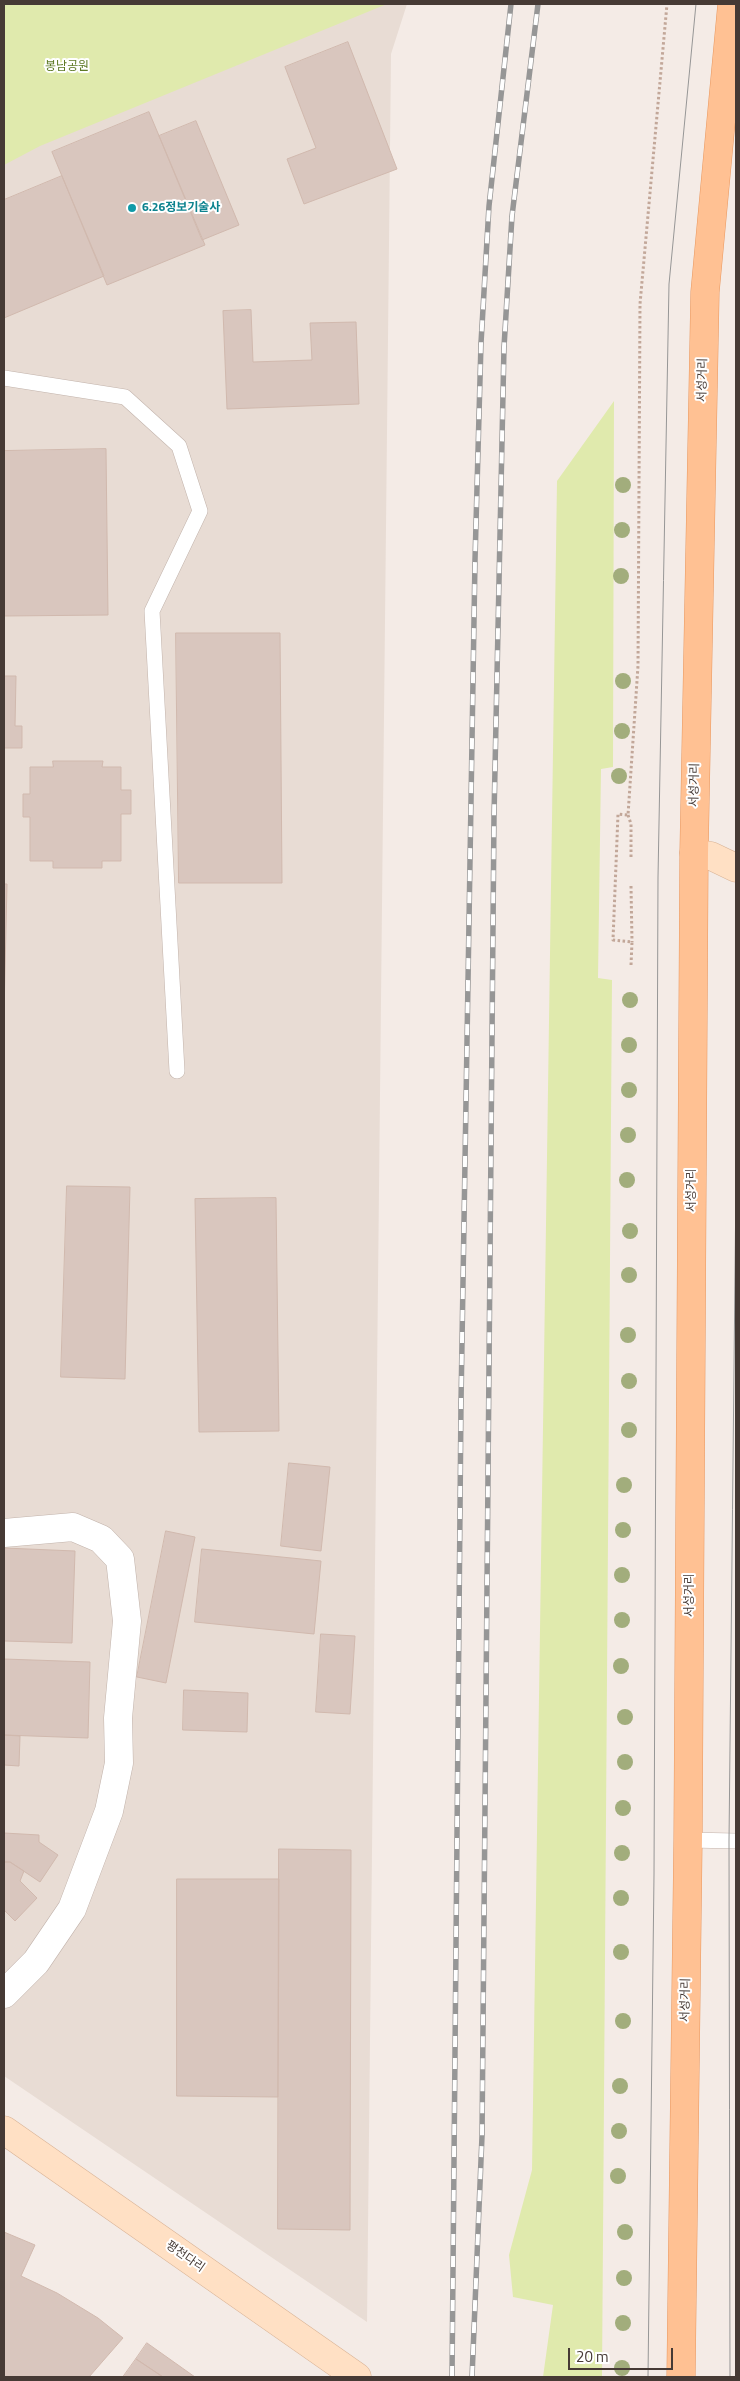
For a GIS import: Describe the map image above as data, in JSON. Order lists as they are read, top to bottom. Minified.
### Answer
{"streets":{"main road":["서성거리"],"street":["평천다리"]},"parks":["봉남공원"],"places":["6.26정보기술사"],"scale_bar":"20 m"}
